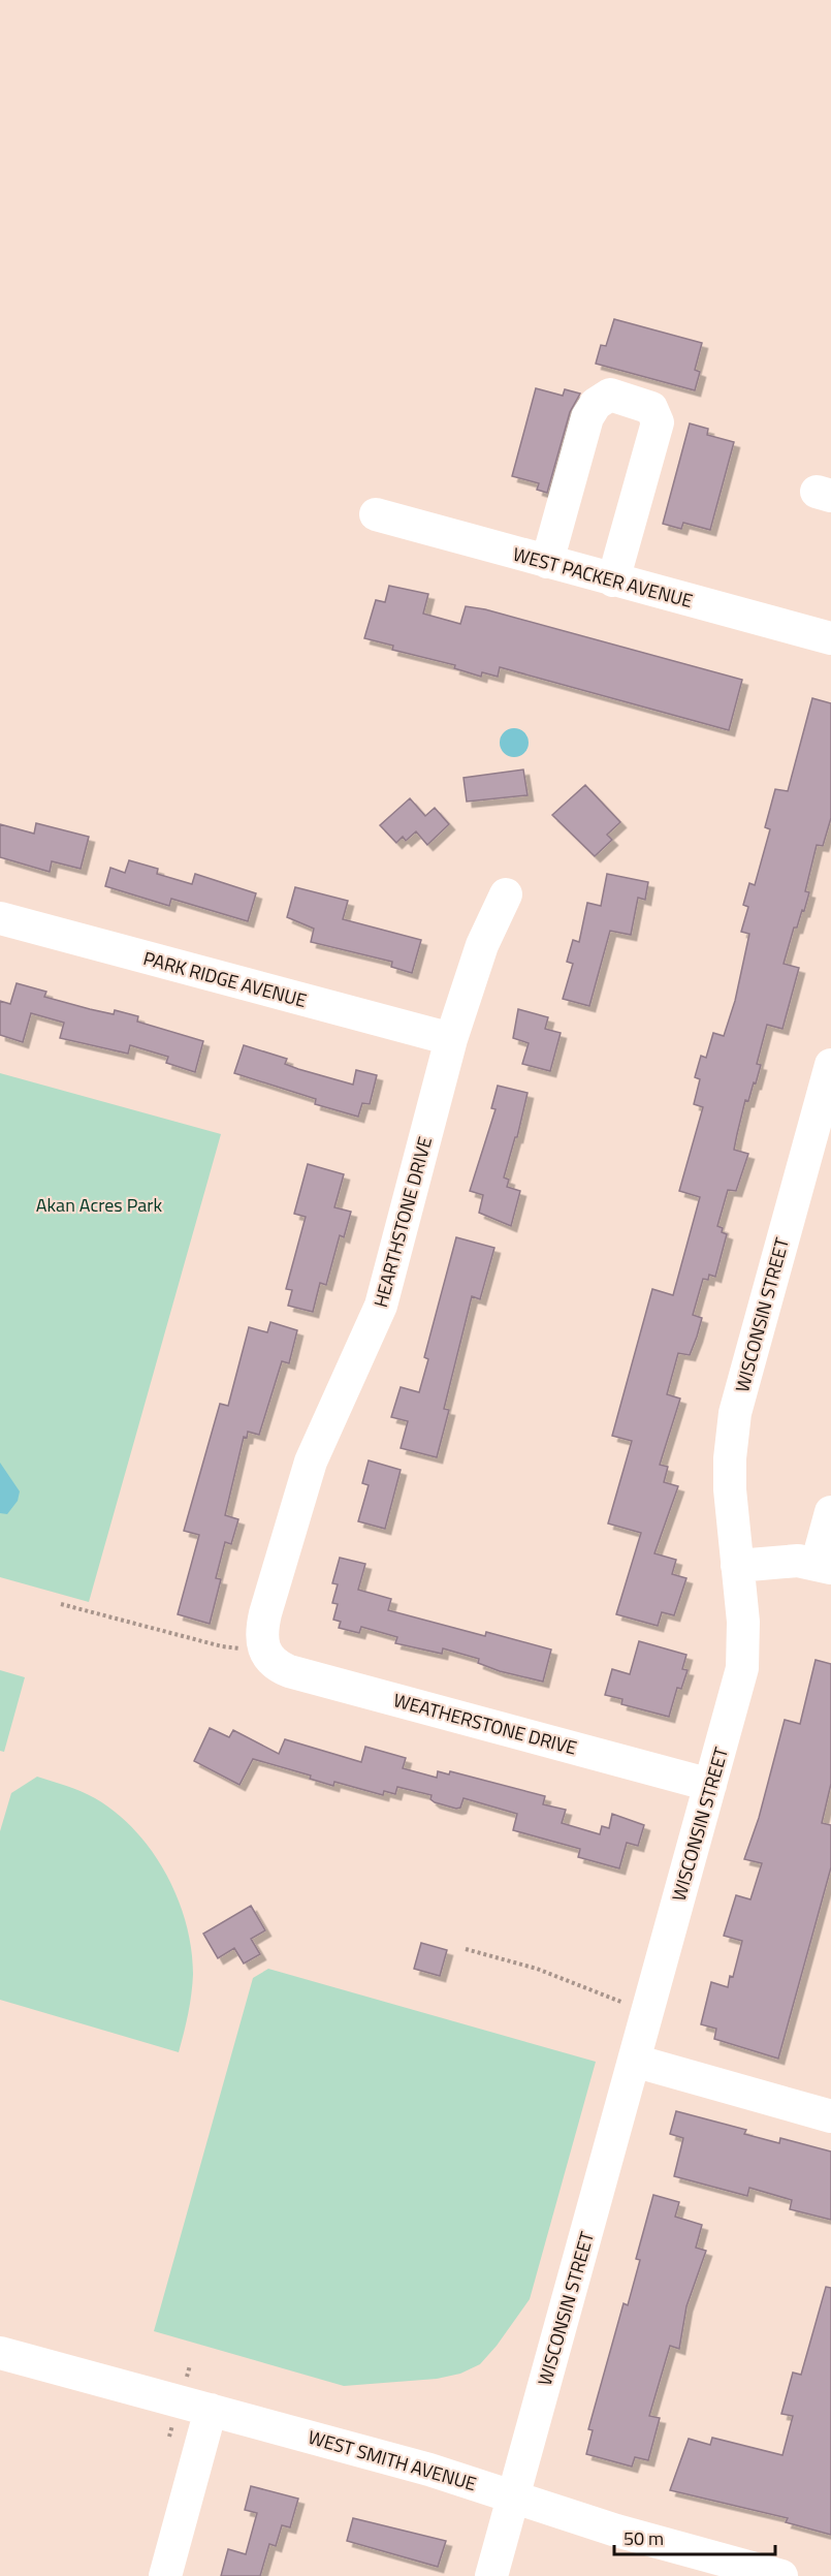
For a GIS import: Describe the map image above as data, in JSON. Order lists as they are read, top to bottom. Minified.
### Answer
{"streets":{"street":["WEST PACKER AVENUE","PARK RIDGE AVENUE","HEARTHSTONE DRIVE","WISCONSIN STREET","WEATHERSTONE DRIVE","WEST SMITH AVENUE"]},"crossings":[["PARK RIDGE AVENUE","HEARTHSTONE DRIVE"],["HEARTHSTONE DRIVE","WEATHERSTONE DRIVE"],["WISCONSIN STREET","WEATHERSTONE DRIVE"],["WISCONSIN STREET","WEST SMITH AVENUE"]],"parks":["Akan Acres Park"],"scale_bar":"50 m"}
